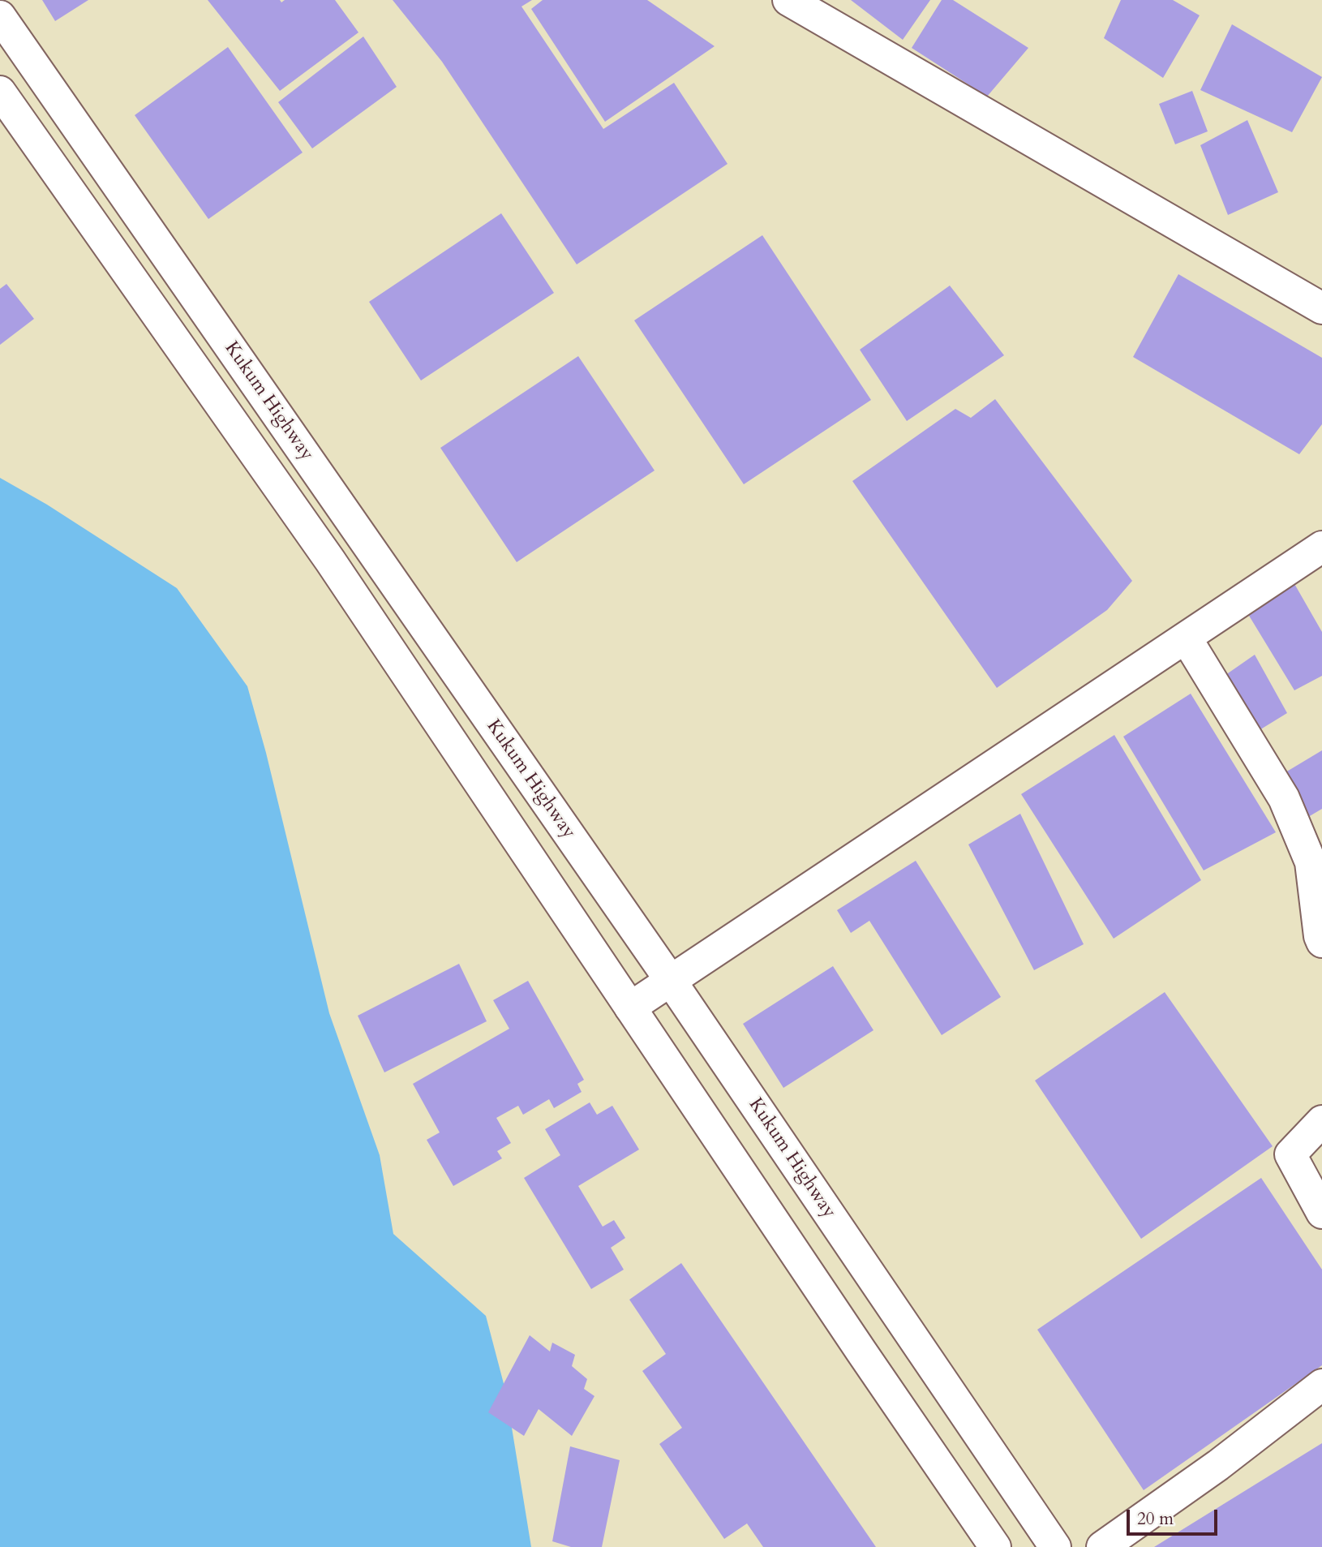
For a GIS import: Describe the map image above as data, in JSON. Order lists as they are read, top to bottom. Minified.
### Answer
{"streets":{"main road":["Kukum Highway"]},"scale_bar":"20 m"}
